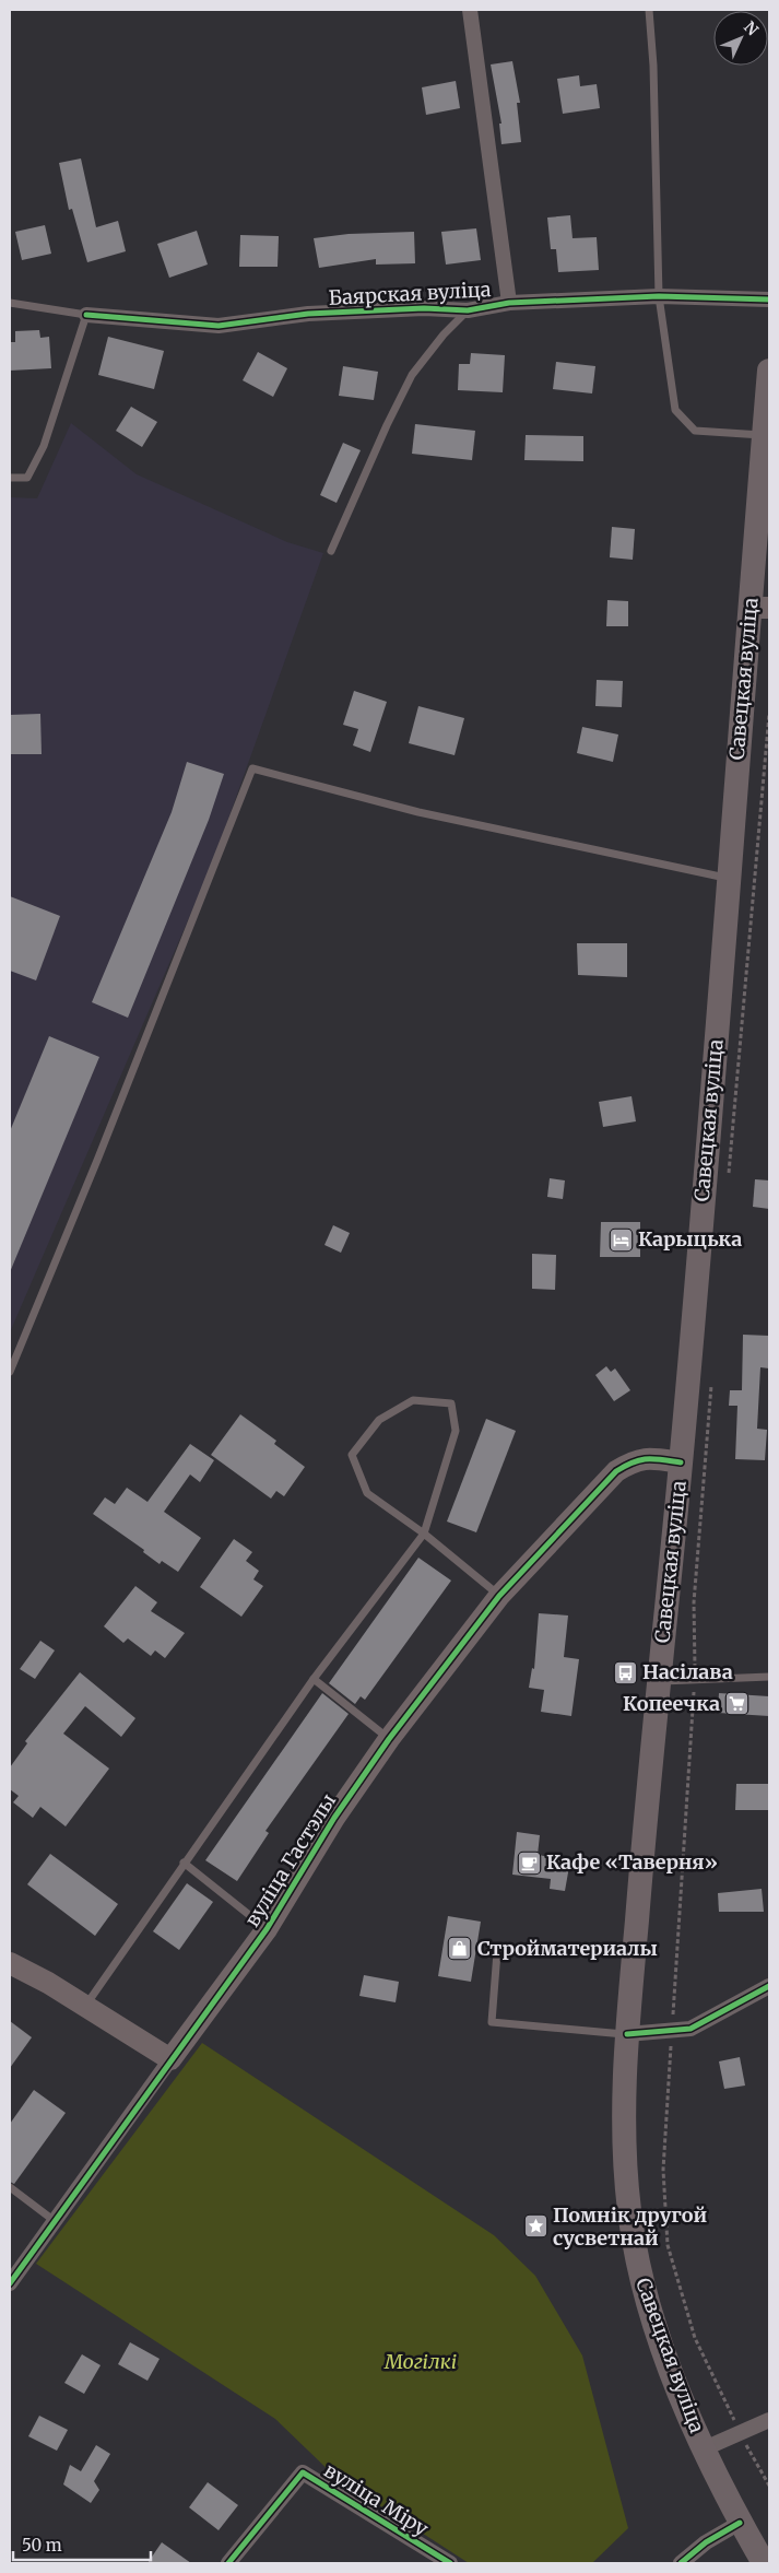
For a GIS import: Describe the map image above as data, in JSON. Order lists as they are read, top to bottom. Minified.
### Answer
{"streets":{"main road":["Савецкая вуліца"],"street":["Баярская вуліца","вуліца Гастэлы","вуліца Міру"]},"crossings":[["Савецкая вуліца","вуліца Гастэлы"]],"parks":["Могілкі"],"places":{"hotel":["Карыцька"],"bus stop":["Насілава"],"supermarket":["Копеечка"],"cafe":["Кафе «Таверня»"],"shop":["Стройматериалы"],"place":["Помнік другой сусветнай"]},"scale_bar":"50 m","north":"top right"}
